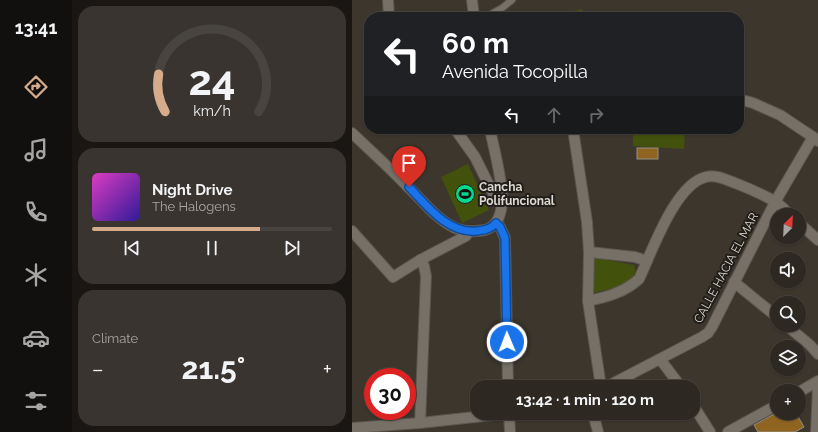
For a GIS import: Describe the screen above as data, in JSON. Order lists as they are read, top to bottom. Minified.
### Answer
{"streets":{"street":["CALLE HACIA EL MAR"]},"places":{"sports":["Cancha Polifuncional"]},"north":"top right","page":{"tabs":"13:41","turn":["60 m","Avenida Tocopilla"],"song":["Night Drive","The Halogens"],"map_buttons":"+","tile":"Climate","heat":["−","21.5°","+"],"limit":"30","trip":"13:42 · 1 min · 120 m","gauge":["24","km/h"]}}
